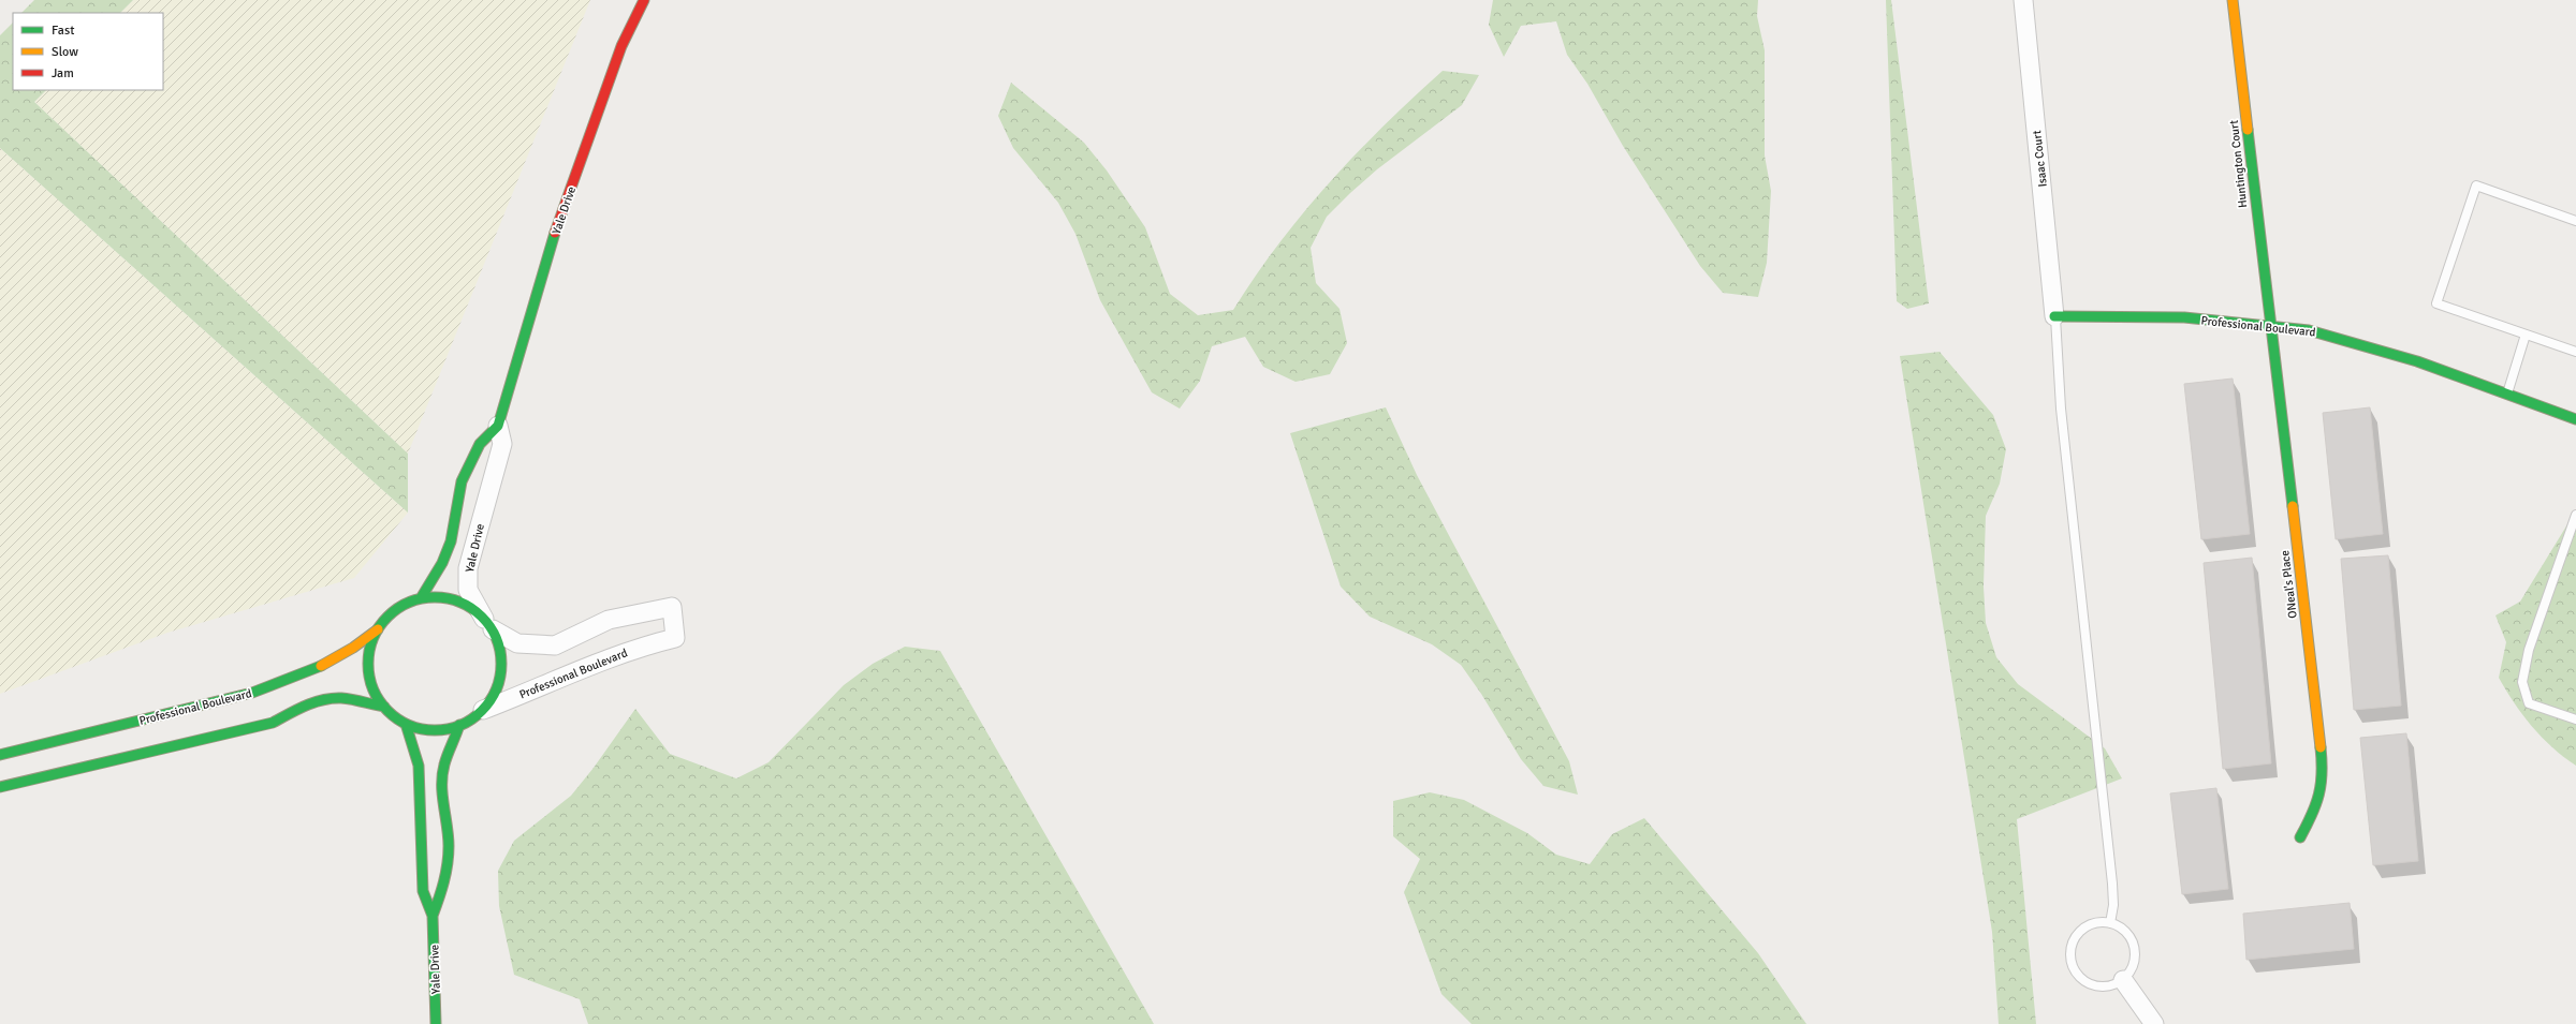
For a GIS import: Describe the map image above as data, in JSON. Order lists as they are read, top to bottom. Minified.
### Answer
{"streets":{"street":["Isaac Court","Huntington Court","Yale Drive","Professional Boulevard","ONeal's Place"]},"crossings":[["Isaac Court","Professional Boulevard"],["Huntington Court","Professional Boulevard"],["Huntington Court","ONeal's Place"],["Yale Drive","Professional Boulevard"],["Professional Boulevard","ONeal's Place"]],"legend":["Fast","Slow","Jam"]}
